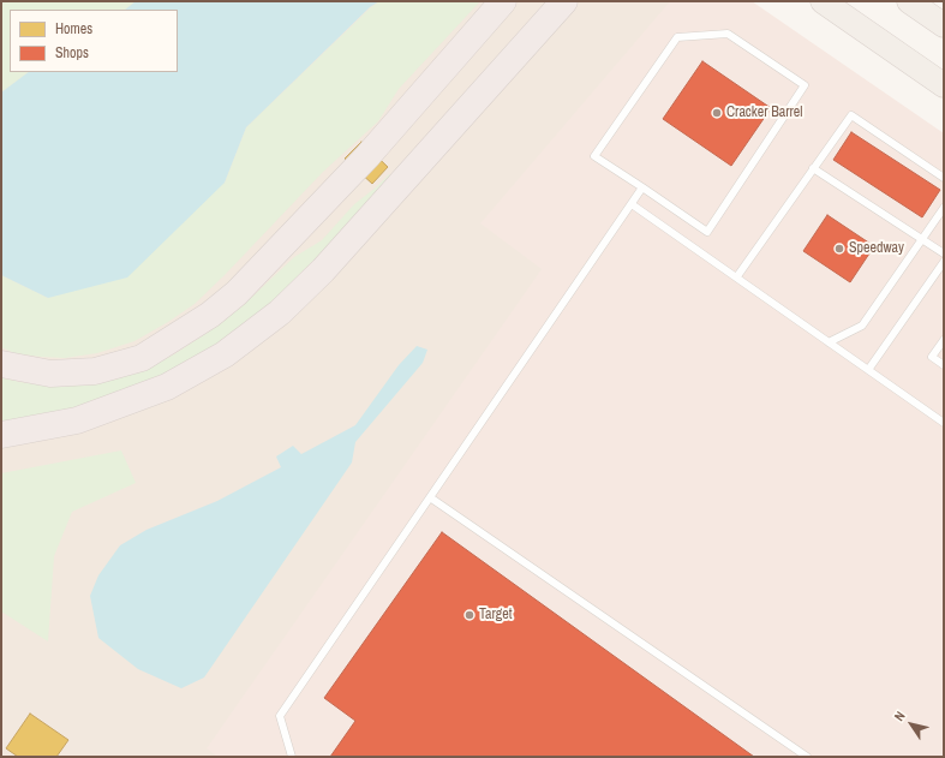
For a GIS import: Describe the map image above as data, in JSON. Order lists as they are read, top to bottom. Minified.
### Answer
{"places":["Cracker Barrel","Speedway","Target"],"legend":["Homes","Shops"],"north":"top left"}
